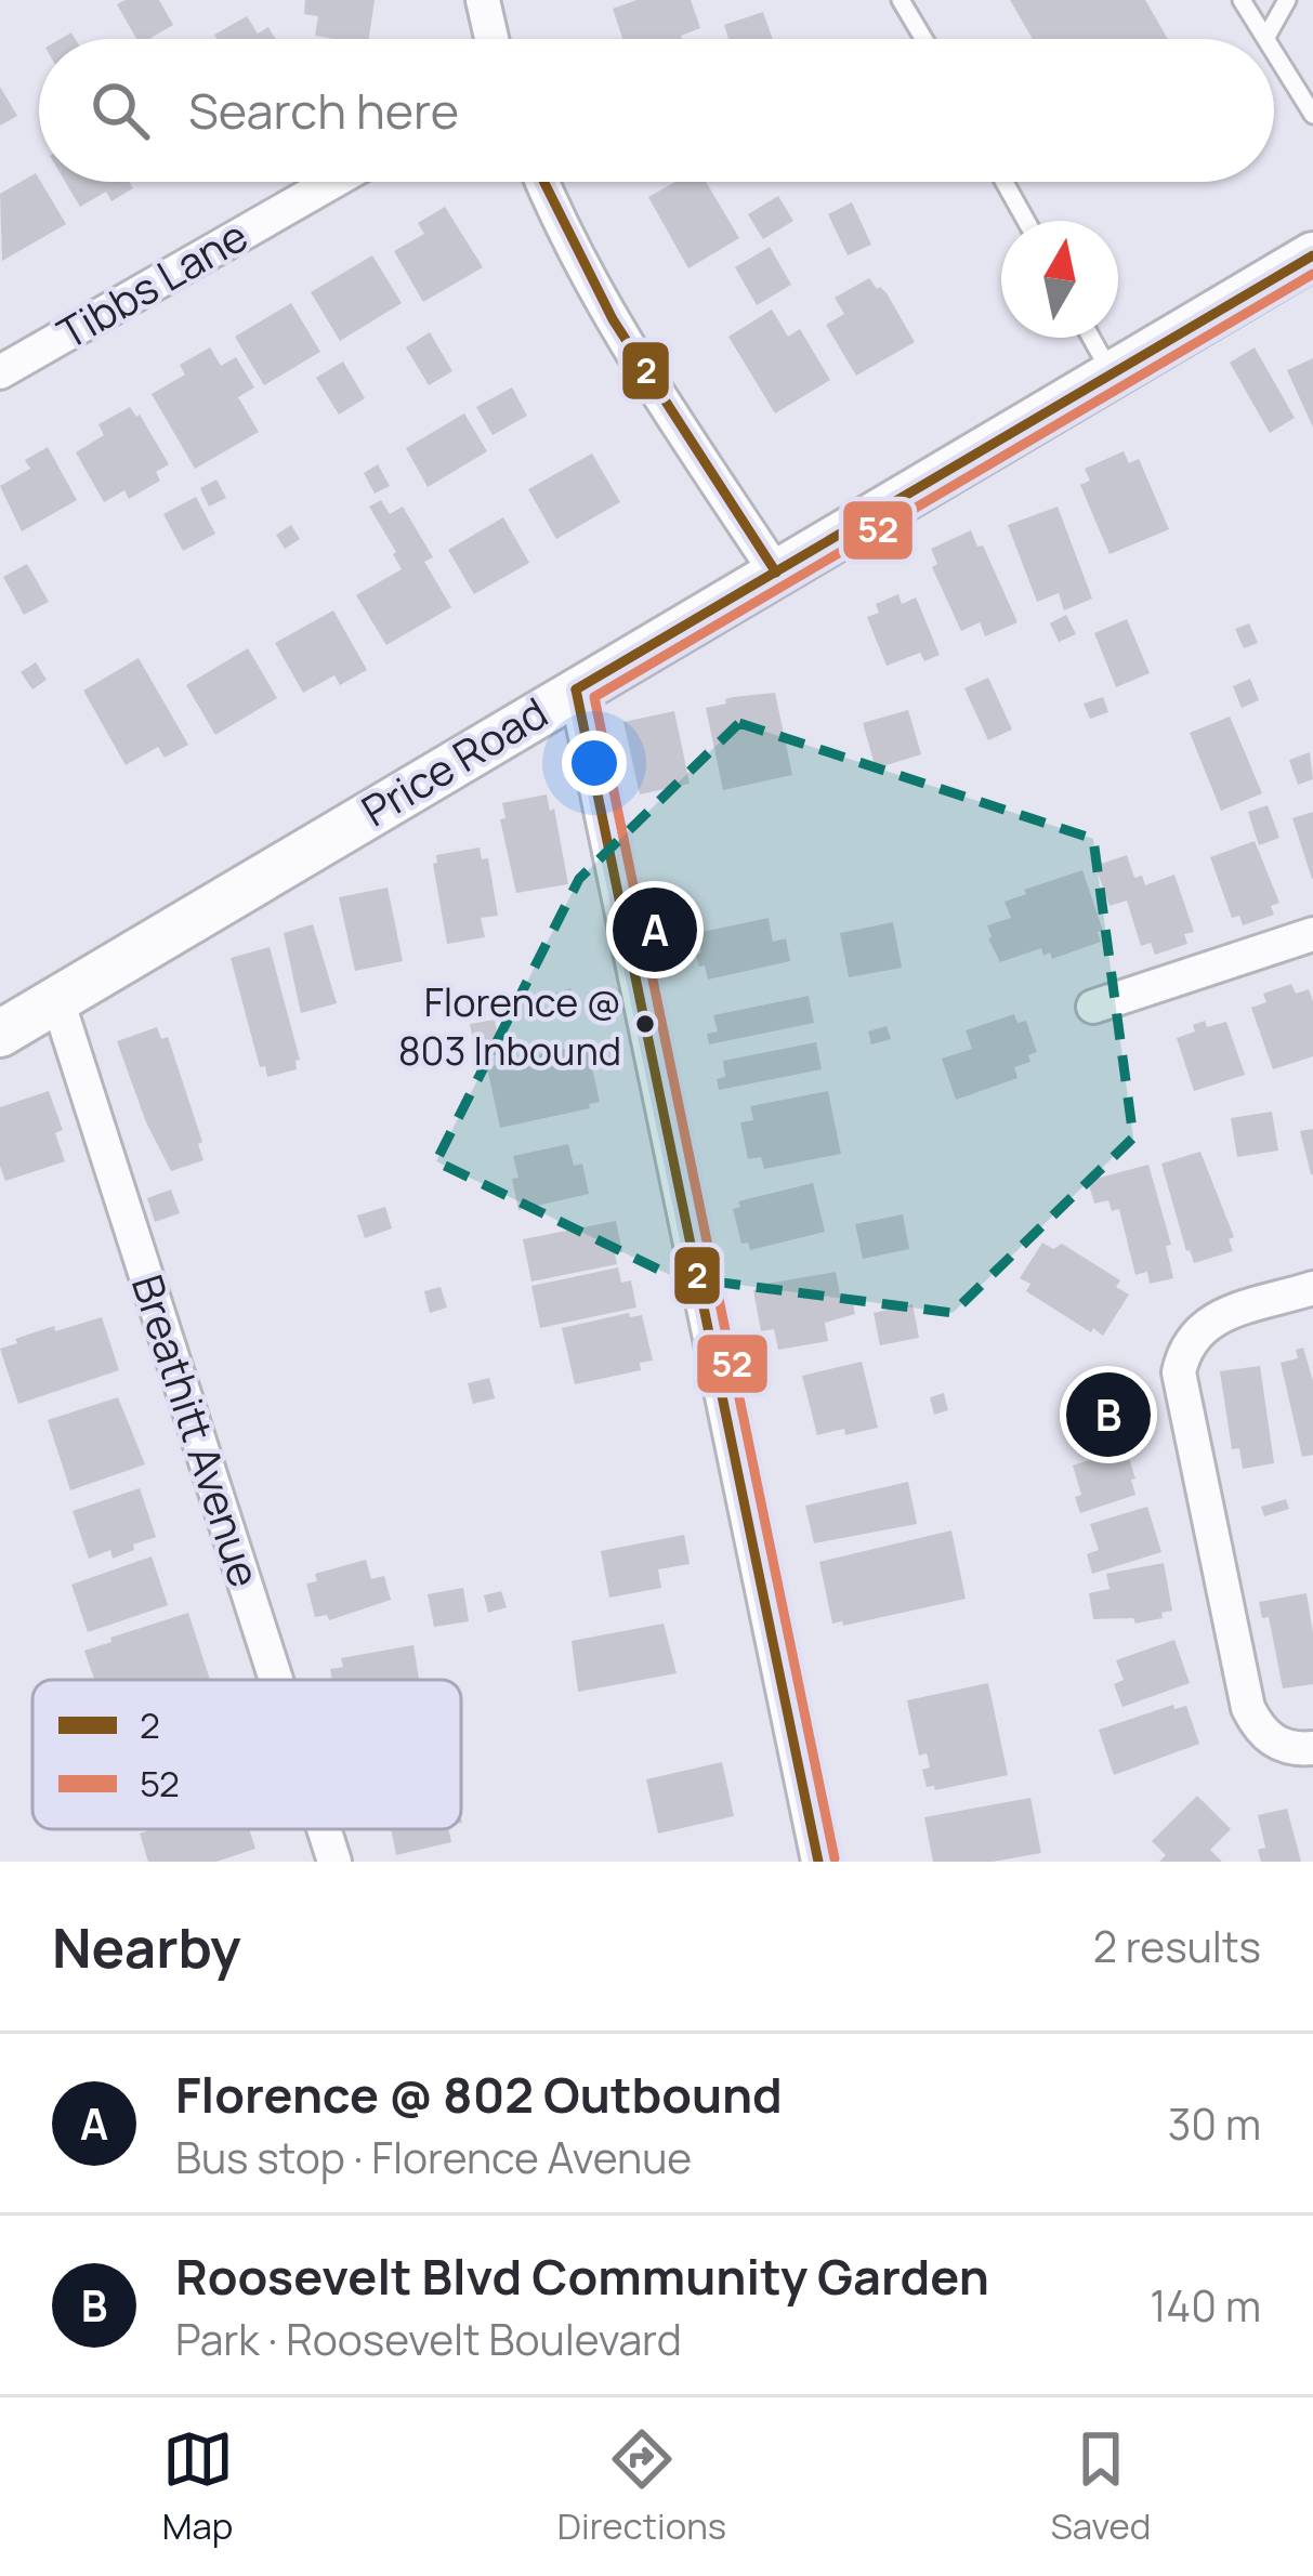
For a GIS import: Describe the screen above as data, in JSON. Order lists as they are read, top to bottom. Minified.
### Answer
{"streets":{"street":["Tibbs Lane","Price Road","Breathitt Avenue"]},"crossings":[["Price Road","Breathitt Avenue"]],"places":["Florence @ 803 Inbound"],"lines":["transit line 2","transit line 52"],"legend":["2","52"],"north":"top","page":{"search":"Search here","pins":["A","B"],"heading":["Nearby","2 results"],"list":[{"mark":"A","name":"Florence @ 802 Outbound","note":"Bus stop · Florence Avenue","value":"30 m"},{"mark":"B","name":"Roosevelt Blvd Community Garden","note":"Park · Roosevelt Boulevard","value":"140 m"}],"nav":["Map","Directions","Saved"]}}
